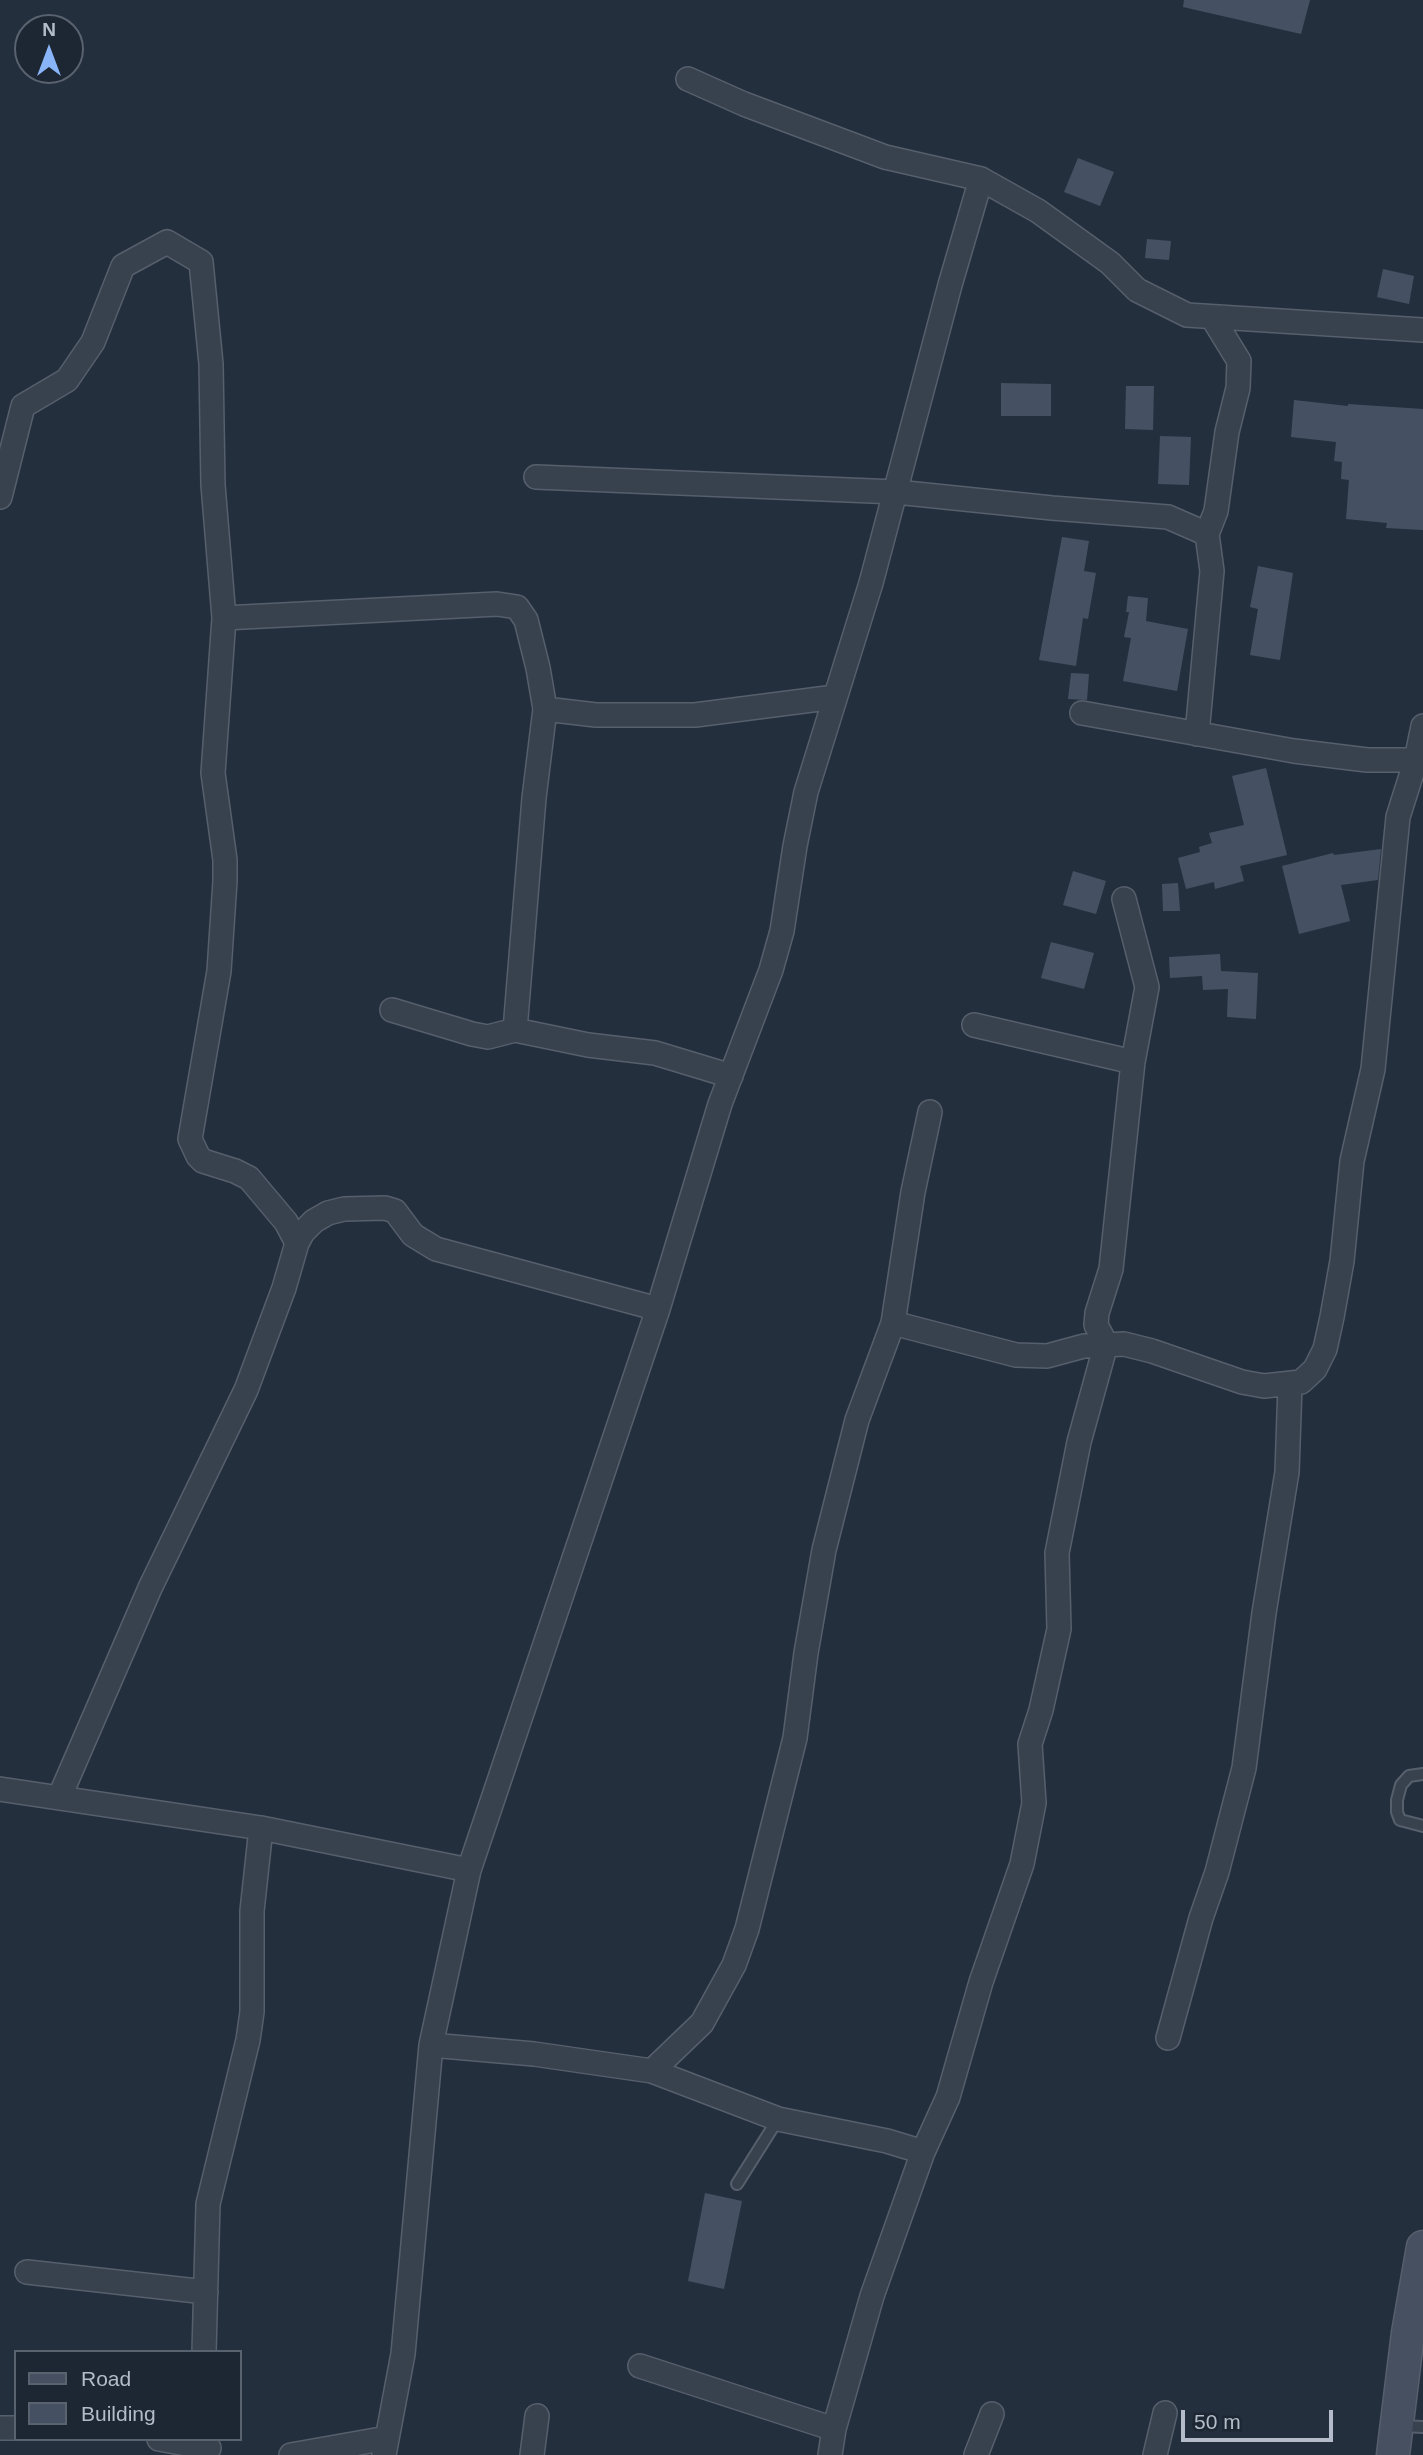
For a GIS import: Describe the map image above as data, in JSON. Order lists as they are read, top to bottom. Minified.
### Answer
{"legend":["Road","Building"],"scale_bar":"50 m","north":"top"}
